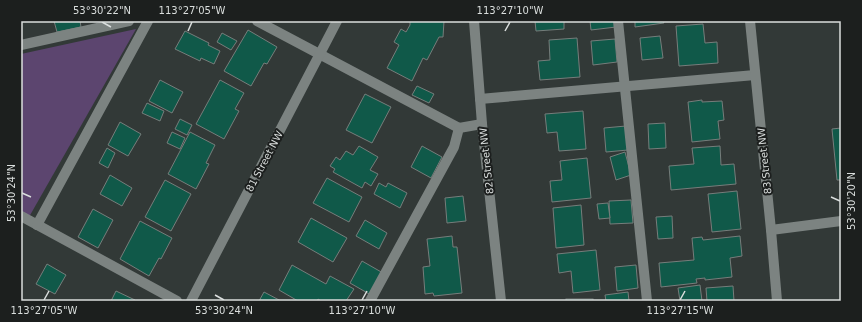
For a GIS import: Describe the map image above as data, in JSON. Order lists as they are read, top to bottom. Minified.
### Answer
{"streets":{"street":["81 Street NW","82 Street NW","83 Street NW"]},"coordinates":["53°30'22\"N","113°27'05\"W","113°27'10\"W","53°30'24\"N","53°30'20\"N","113°27'15\"W"]}
